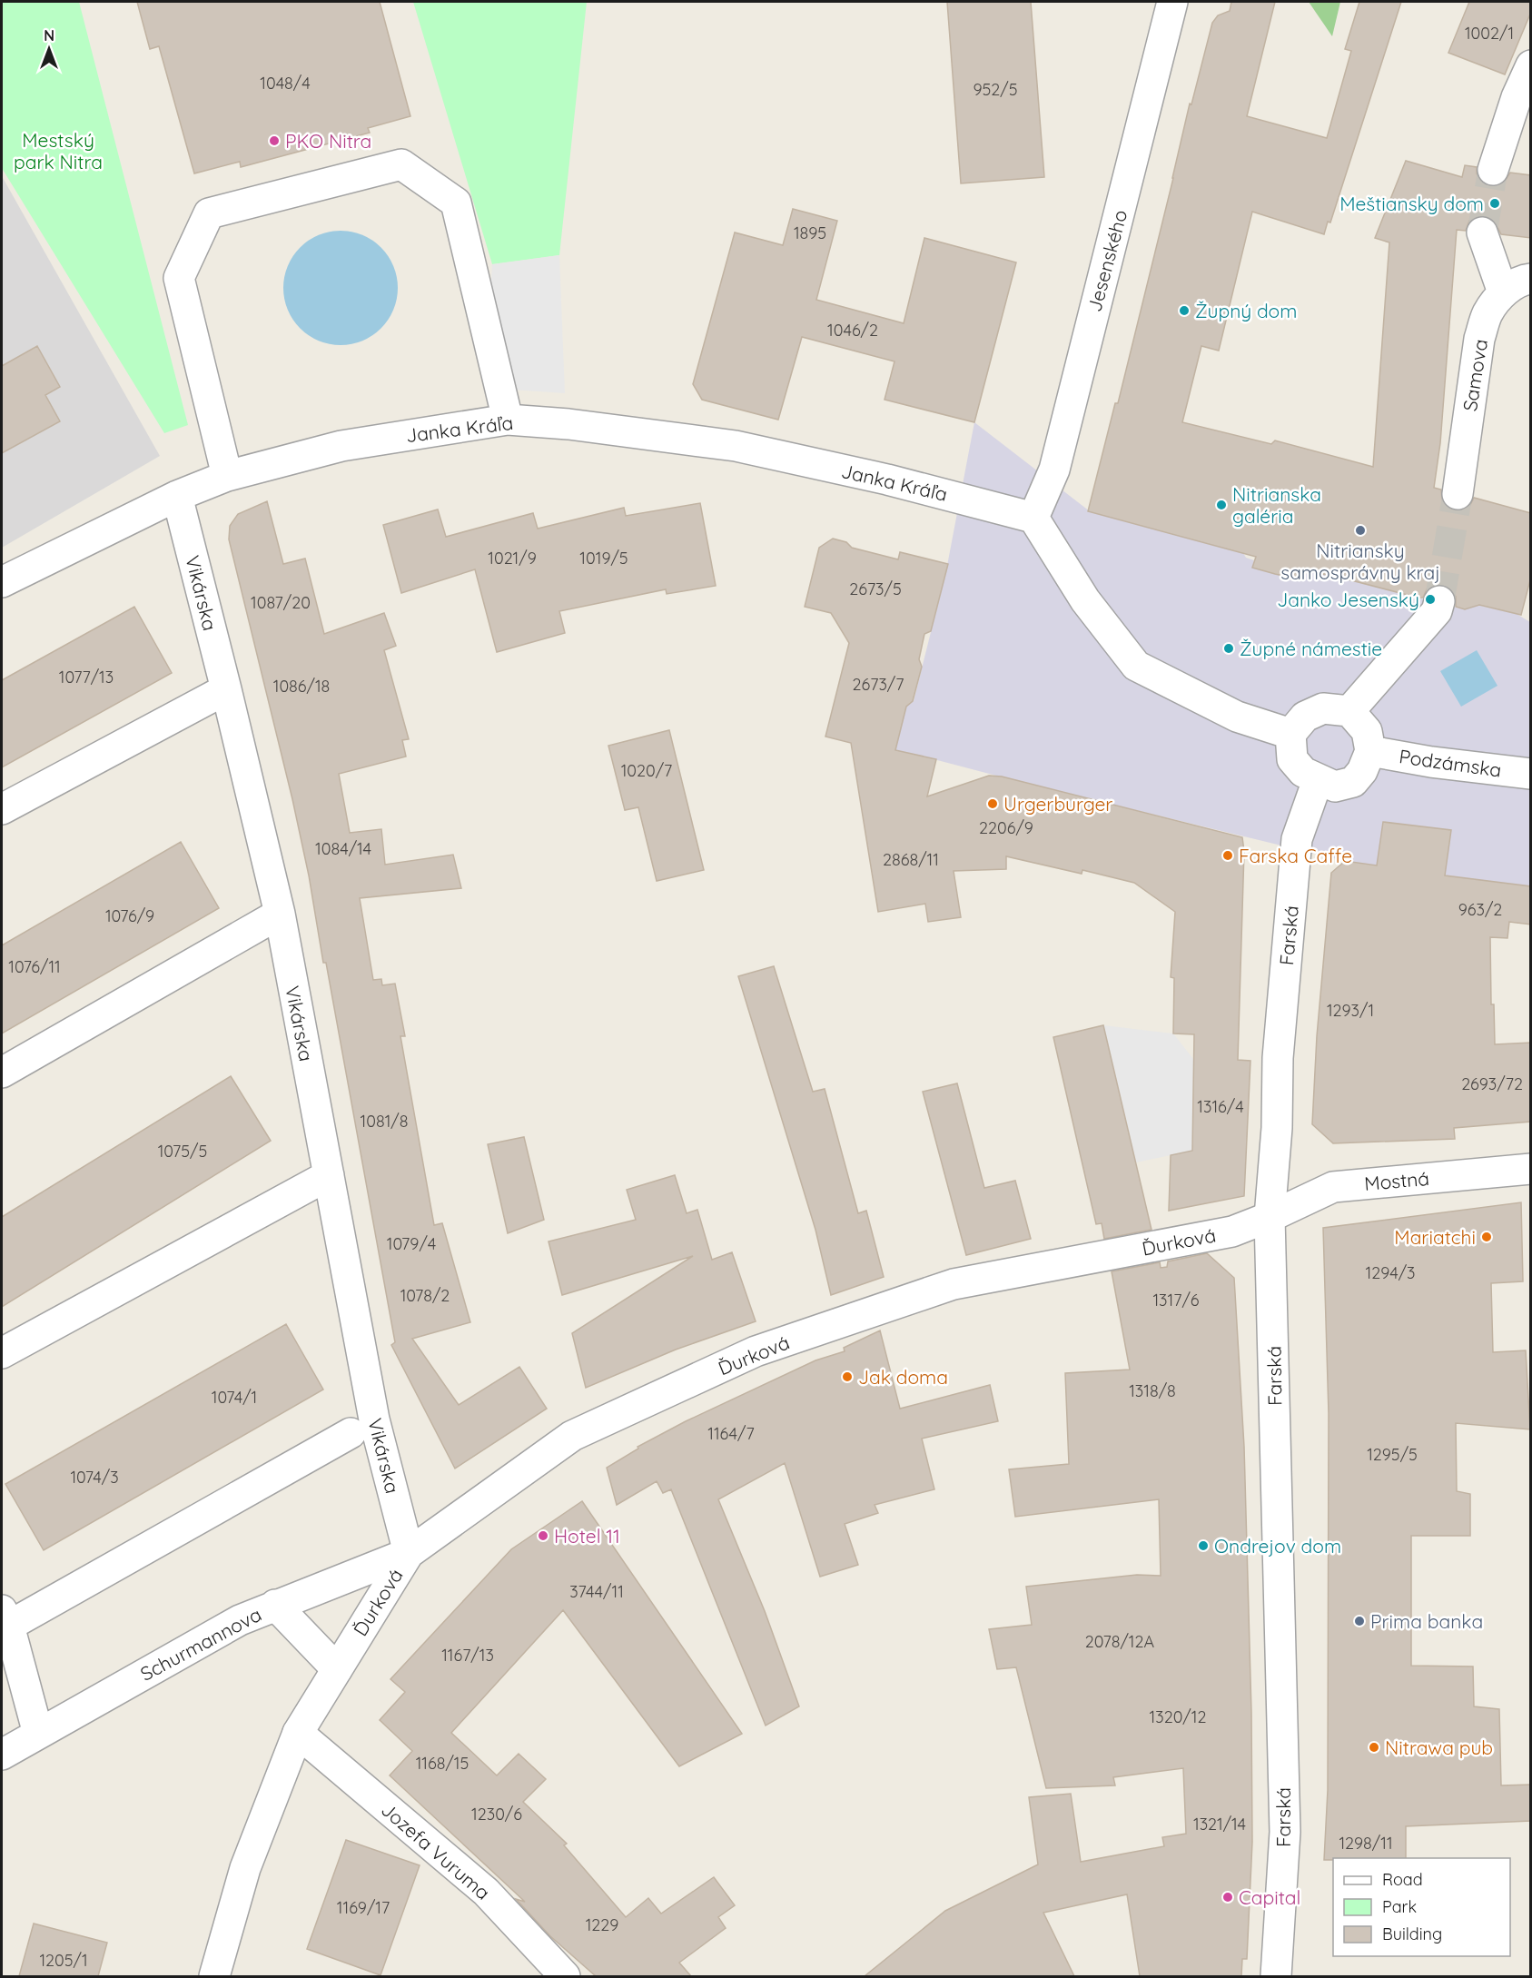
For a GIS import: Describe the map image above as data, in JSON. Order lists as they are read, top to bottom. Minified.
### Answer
{"streets":{"street":["Jesenského","Samova","Janka Kráľa","Vikárska","Podzámska","Farská","Mostná","Ďurková","Schurmannova","Jozefa Vuruma"]},"crossings":[["Jesenského","Janka Kráľa"],["Janka Kráľa","Vikárska"],["Vikárska","Ďurková"],["Vikárska","Schurmannova"],["Podzámska","Farská"],["Farská","Mostná"],["Farská","Ďurková"],["Mostná","Ďurková"],["Ďurková","Schurmannova"],["Ďurková","Jozefa Vuruma"]],"parks":["Mestský park Nitra"],"places":["PKO Nitra","Meštiansky dom","Župný dom","Nitrianska galéria","Nitriansky samosprávny kraj","Janko Jesenský","Župné námestie","Urgerburger","Farska Caffe","Mariatchi","Jak doma","Hotel 11","Ondrejov dom","Prima banka","Nitrawa pub","Capital"],"house_numbers":["1002/1","1048/4","952/5","1895","1046/2","1021/9","1019/5","2673/5","1087/20","1077/13","2673/7","1086/18","1020/7","2206/9","1084/14","2868/11","963/2","1076/9","1076/11","1293/1","2693/72","1316/4","1081/8","1075/5","1079/4","1294/3","1078/2","1317/6","1318/8","1074/1","1164/7","1295/5","1074/3","3744/11","2078/12A","1167/13","1320/12","1168/15","1230/6","1321/14","1298/11","1169/17","1229","1205/1"],"legend":["Road","Park","Building"],"north":"top"}
